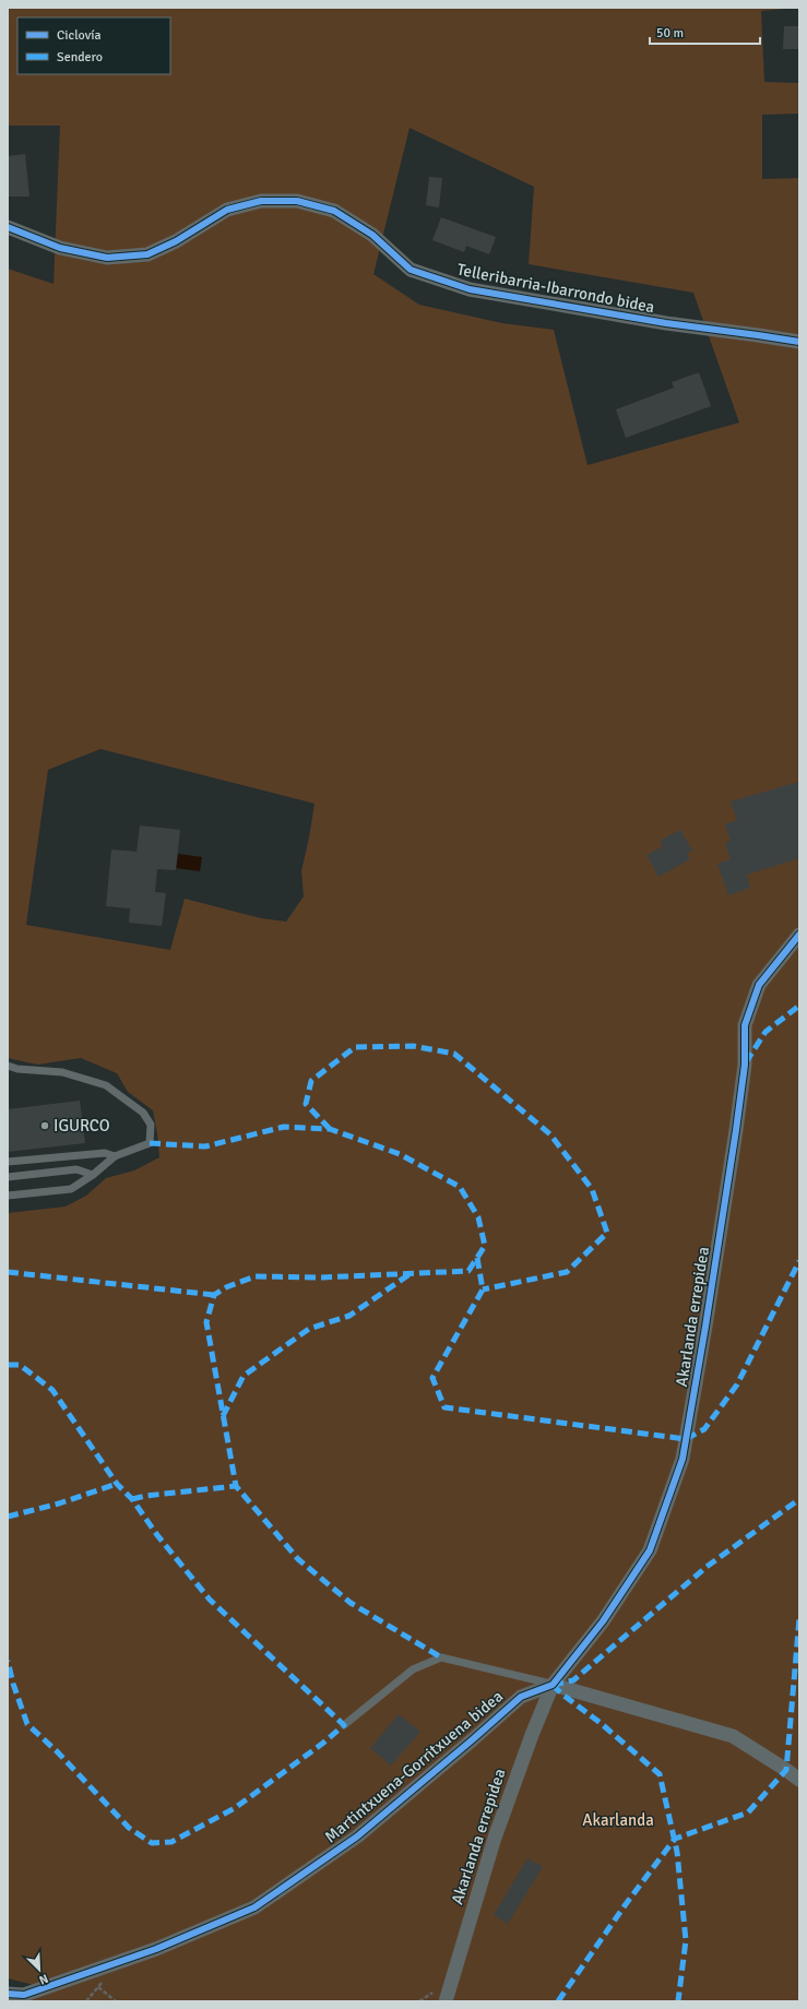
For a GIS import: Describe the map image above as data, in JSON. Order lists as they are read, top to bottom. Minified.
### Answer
{"streets":{"street":["Telleribarria-Ibarrondo bidea","Akarlanda errepidea","Martintxuena-Gorritxuena bidea"]},"crossings":[["Akarlanda errepidea","Martintxuena-Gorritxuena bidea"]],"parks":["Akarlanda"],"places":["IGURCO"],"legend":["Ciclovía","Sendero"],"scale_bar":"50 m","north":"bottom right"}
